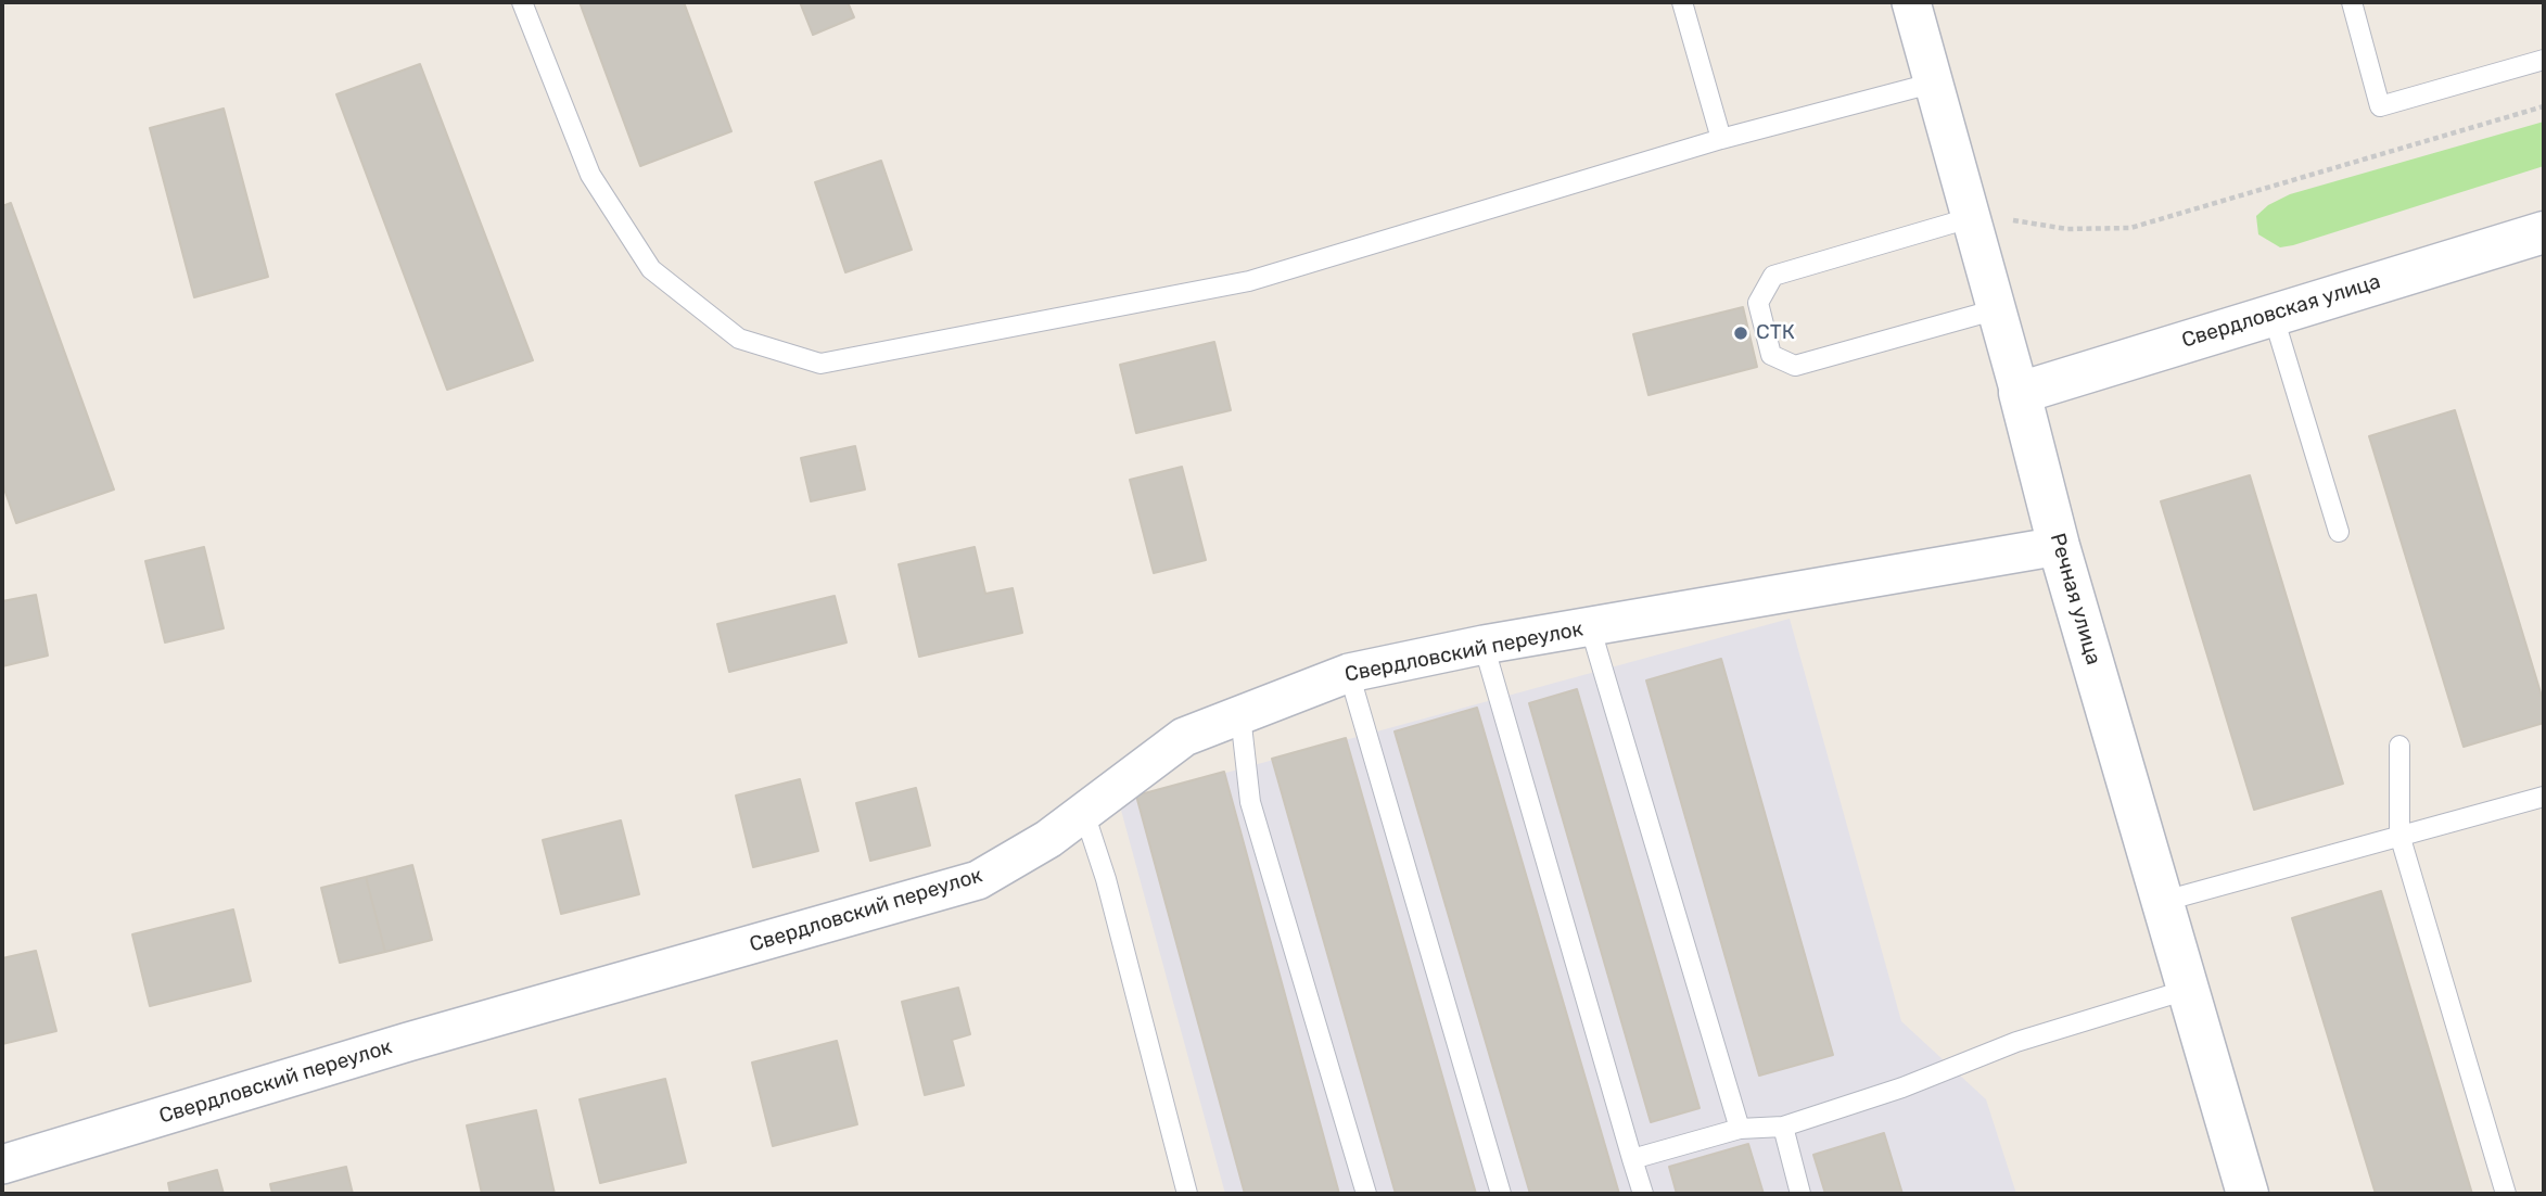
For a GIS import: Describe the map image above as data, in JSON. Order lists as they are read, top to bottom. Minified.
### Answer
{"streets":{"street":["Свердловская улица","Речная улица","Свердловский переулок"]},"crossings":[["Свердловская улица","Речная улица"],["Речная улица","Свердловский переулок"]],"places":["СТК"]}
